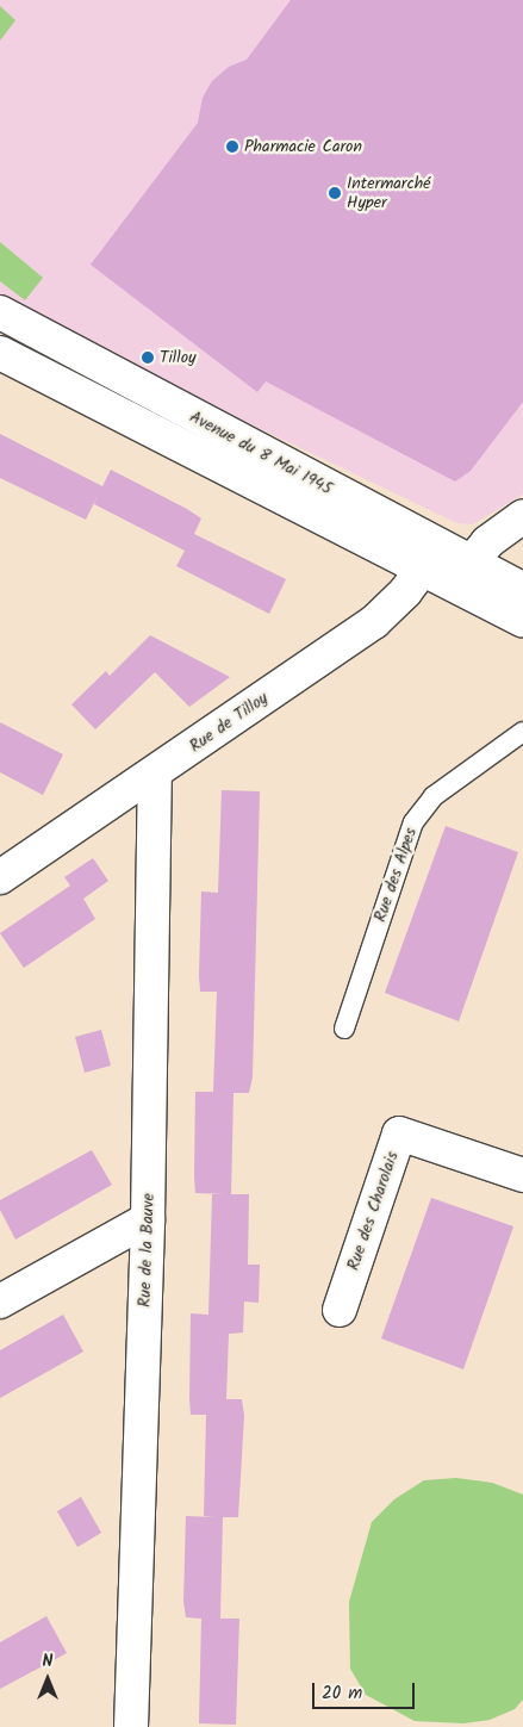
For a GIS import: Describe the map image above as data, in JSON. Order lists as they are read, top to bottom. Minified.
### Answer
{"streets":{"street":["Avenue du 8 Mai 1945","Rue de Tilloy","Rue des Charolais","Rue de la Bauve"],"lane":["Rue des Alpes"]},"crossings":[["Avenue du 8 Mai 1945","Rue de Tilloy"],["Rue de Tilloy","Rue de la Bauve"]],"places":["Pharmacie Caron","Intermarché Hyper","Tilloy"],"scale_bar":"20 m","north":"top"}
